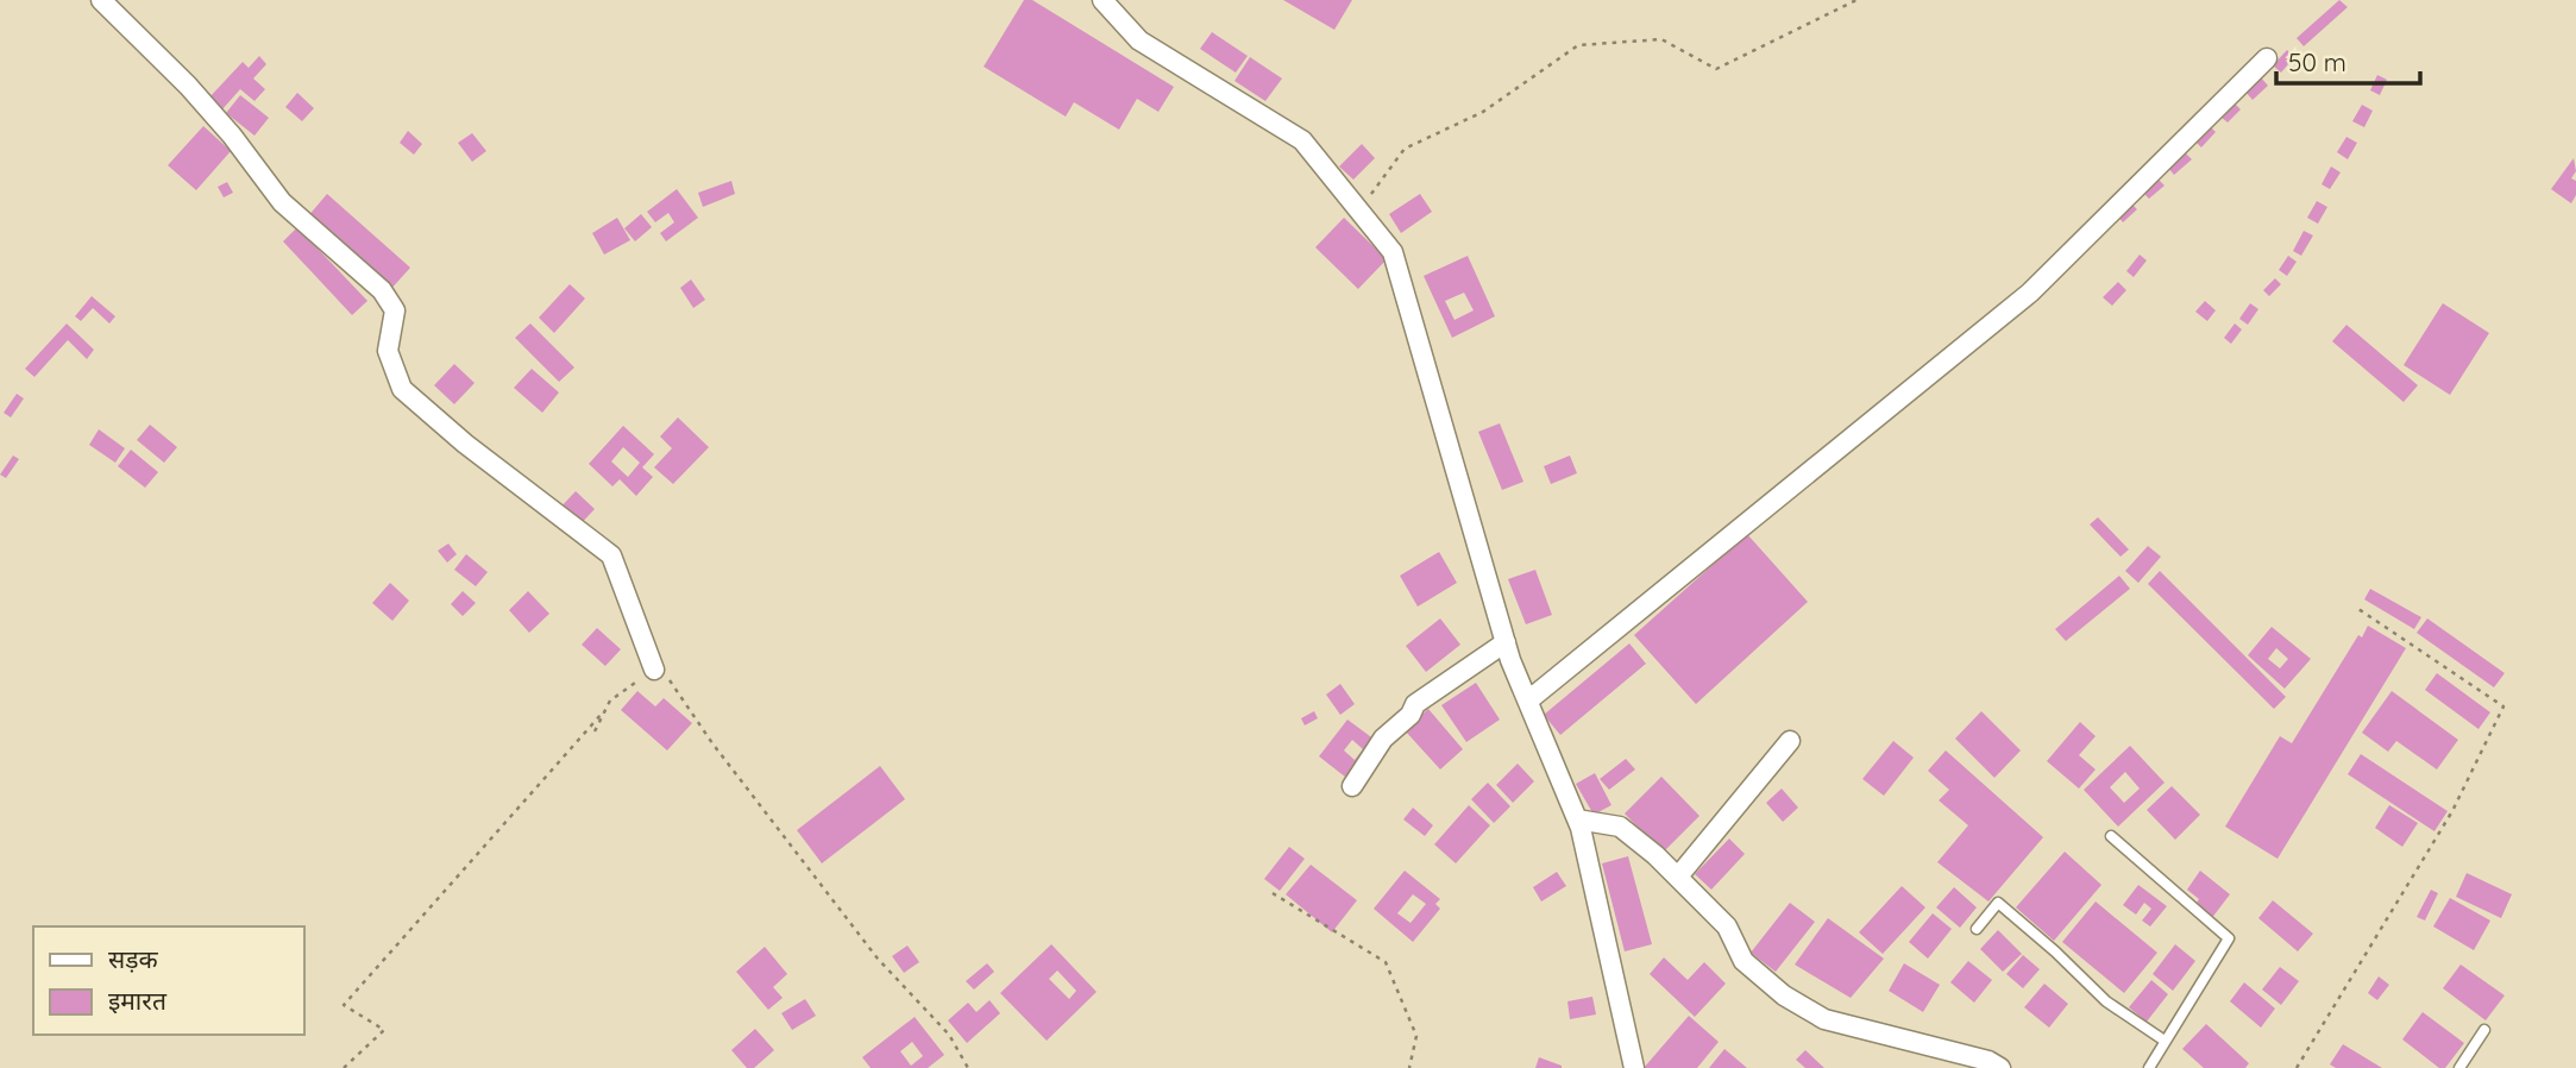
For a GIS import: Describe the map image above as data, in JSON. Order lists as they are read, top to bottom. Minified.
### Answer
{"legend":["सड़क","इमारत"],"scale_bar":"50 m"}
